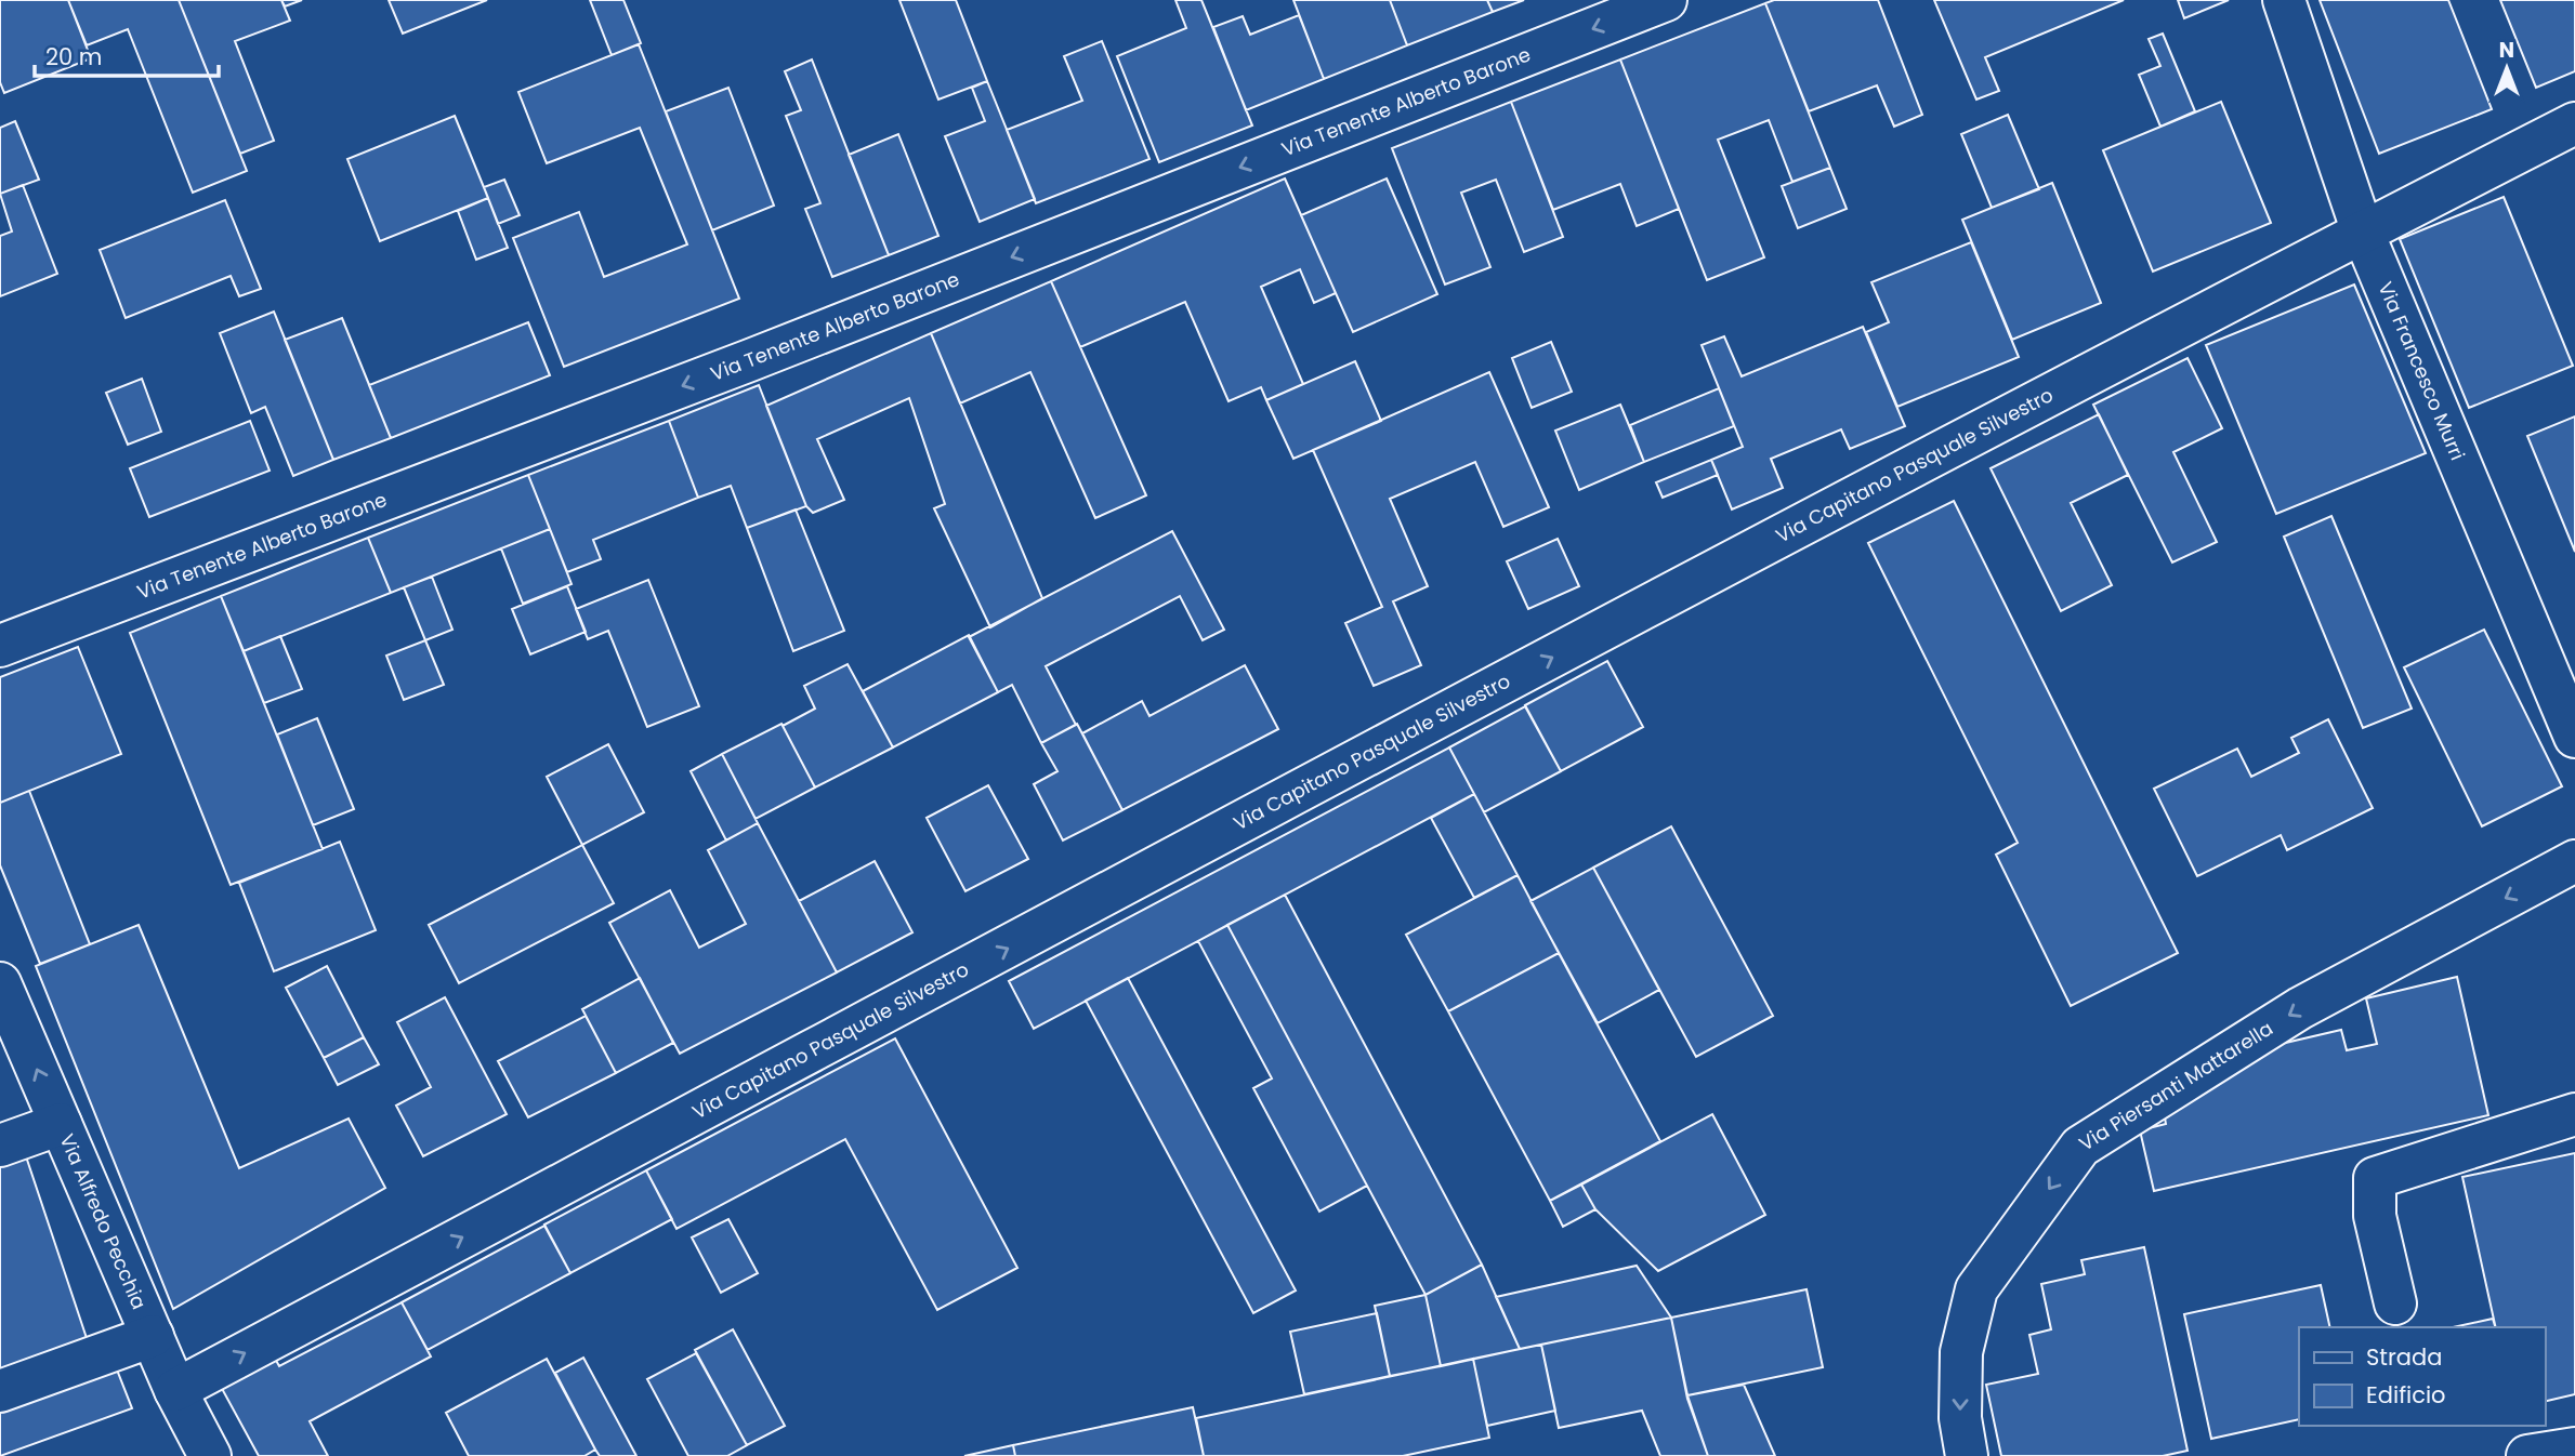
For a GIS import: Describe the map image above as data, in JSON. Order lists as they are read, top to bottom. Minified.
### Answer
{"streets":{"street":["Via Tenente Alberto Barone","Via Francesco Murri","Via Capitano Pasquale Silvestro","Via Piersanti Mattarella","Via Alfredo Pecchia"]},"crossings":[["Via Francesco Murri","Via Capitano Pasquale Silvestro"],["Via Capitano Pasquale Silvestro","Via Alfredo Pecchia"]],"one_way":["Via Tenente Alberto Barone","Via Capitano Pasquale Silvestro","Via Piersanti Mattarella"],"legend":["Strada","Edificio"],"scale_bar":"20 m","north":"top"}
